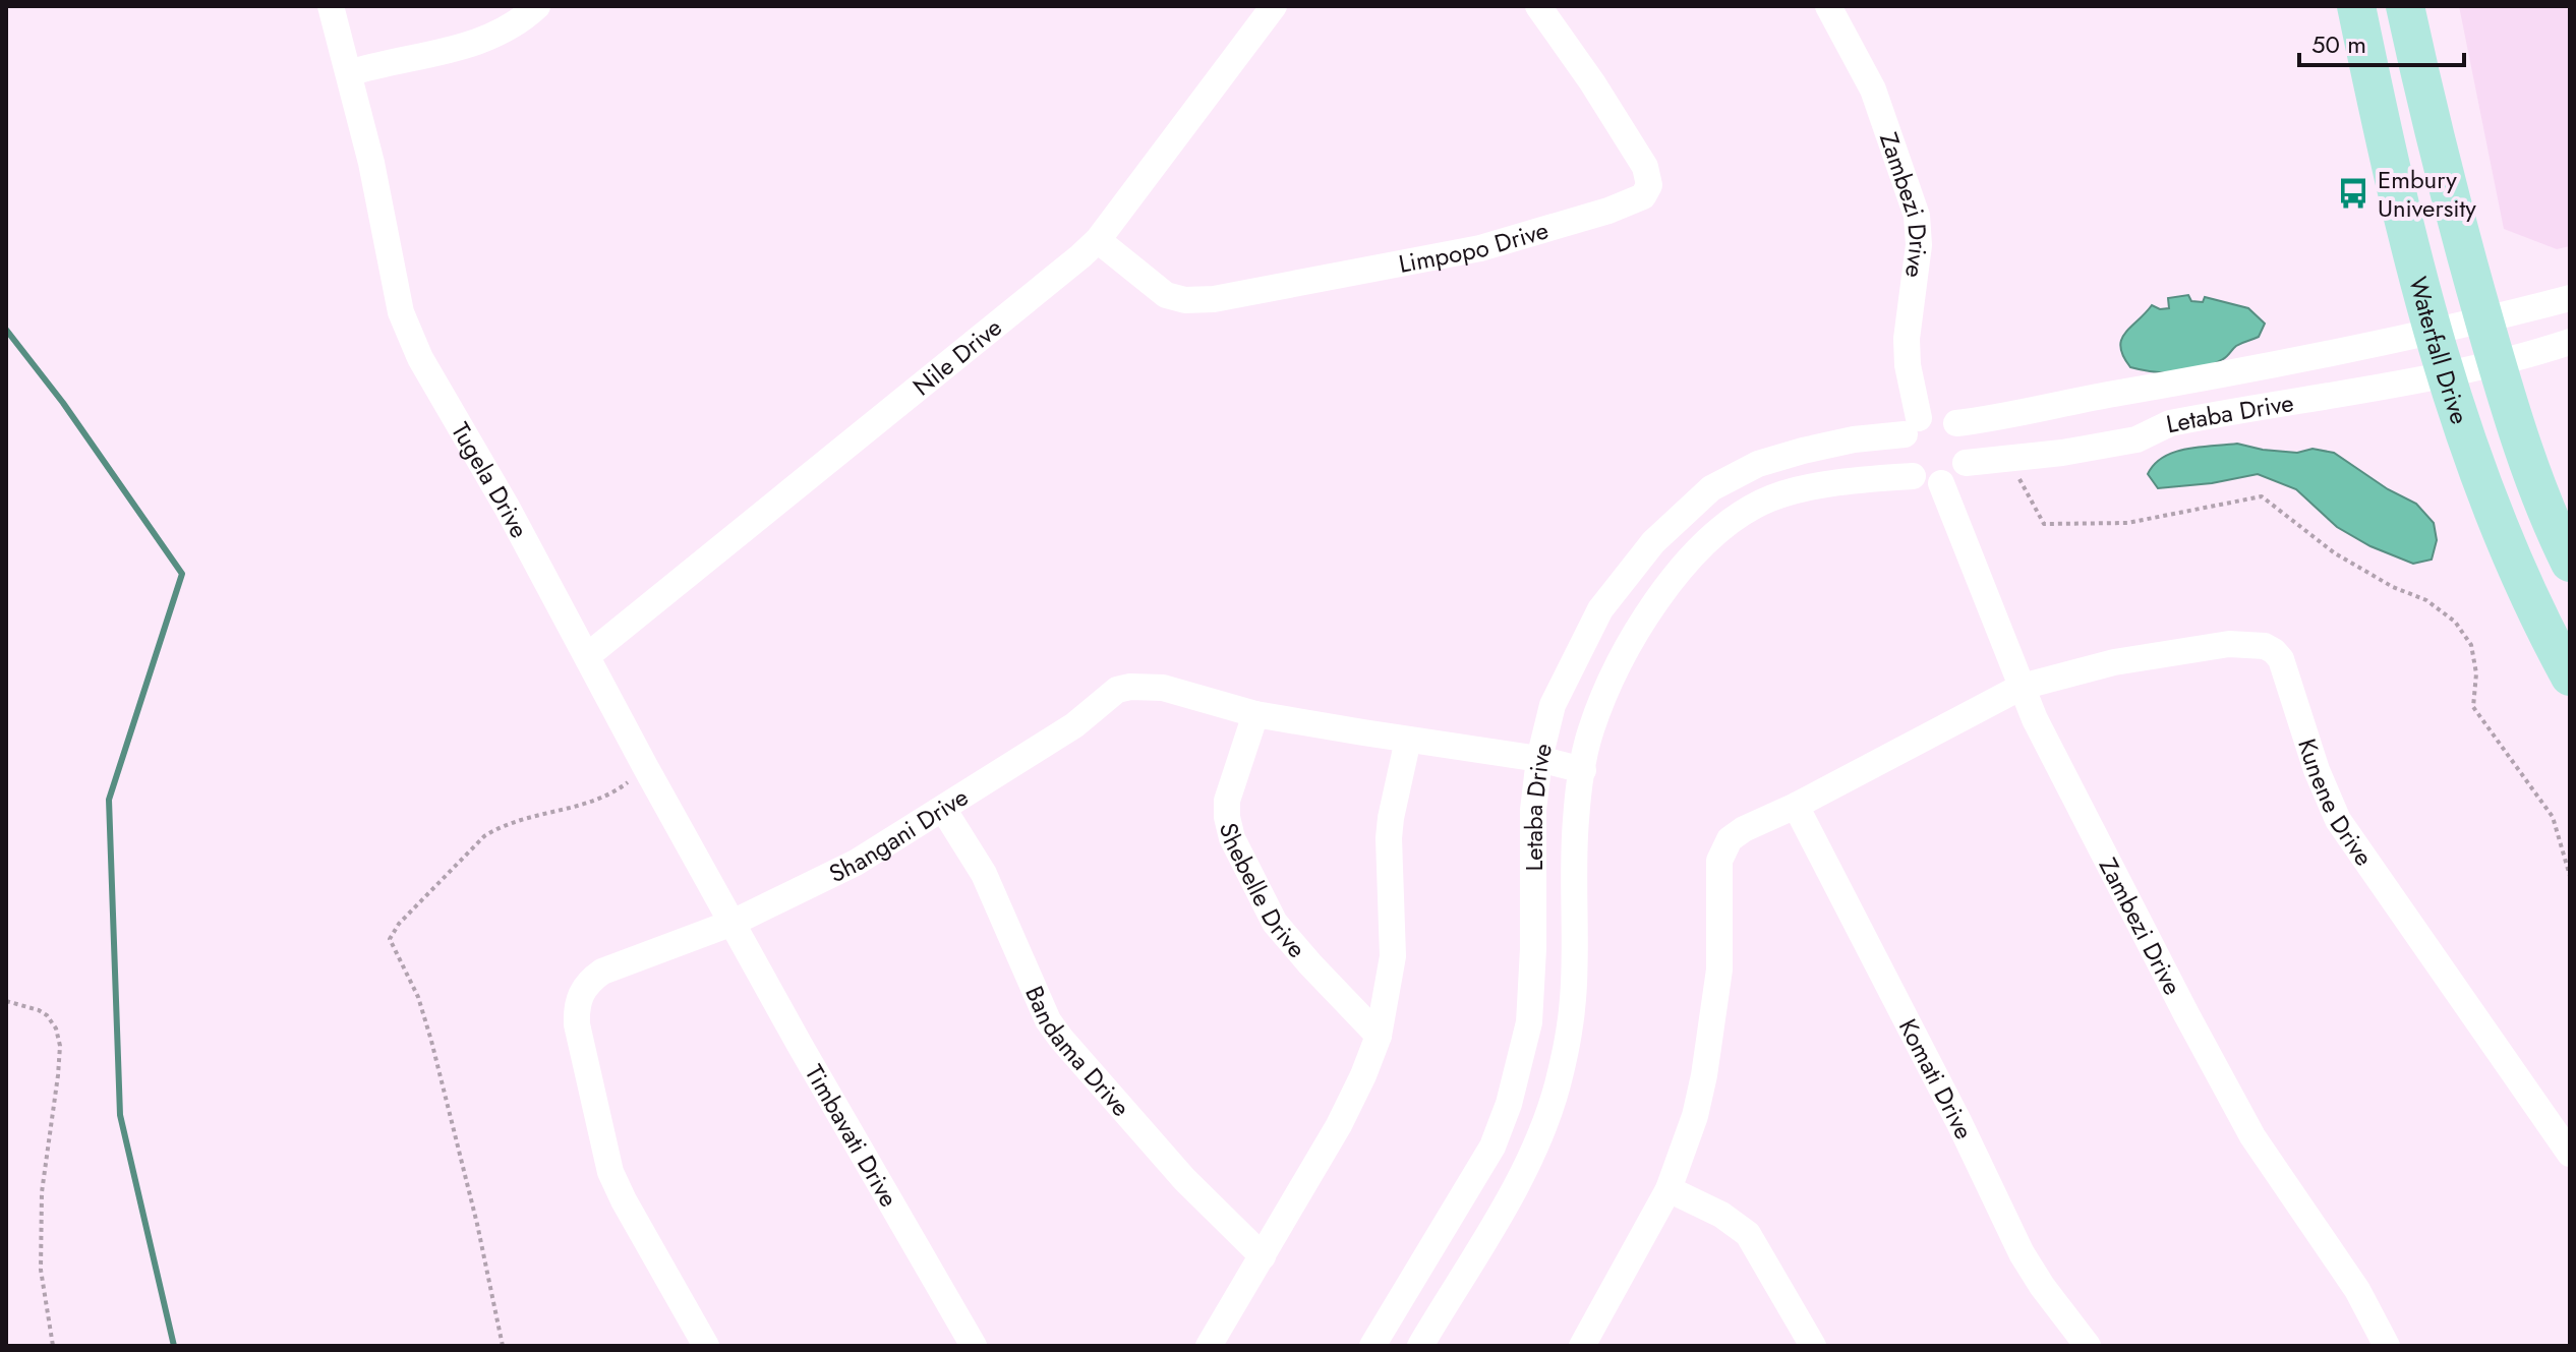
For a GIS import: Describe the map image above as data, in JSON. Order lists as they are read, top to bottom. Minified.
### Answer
{"streets":{"main road":["Waterfall Drive"],"street":["Zambezi Drive","Limpopo Drive","Nile Drive","Letaba Drive","Tugela Drive","Kunene Drive","Shangani Drive","Shebelle Drive","Bandama Drive","Komati Drive","Timbavati Drive"]},"crossings":[["Zambezi Drive","Letaba Drive"],["Zambezi Drive","Kunene Drive"],["Limpopo Drive","Nile Drive"],["Waterfall Drive","Letaba Drive"],["Nile Drive","Tugela Drive"],["Letaba Drive","Shangani Drive"],["Tugela Drive","Shangani Drive"],["Tugela Drive","Timbavati Drive"],["Shangani Drive","Shebelle Drive"],["Shangani Drive","Bandama Drive"],["Shangani Drive","Timbavati Drive"]],"places":{"bus stop":["Embury University"]},"scale_bar":"50 m"}
